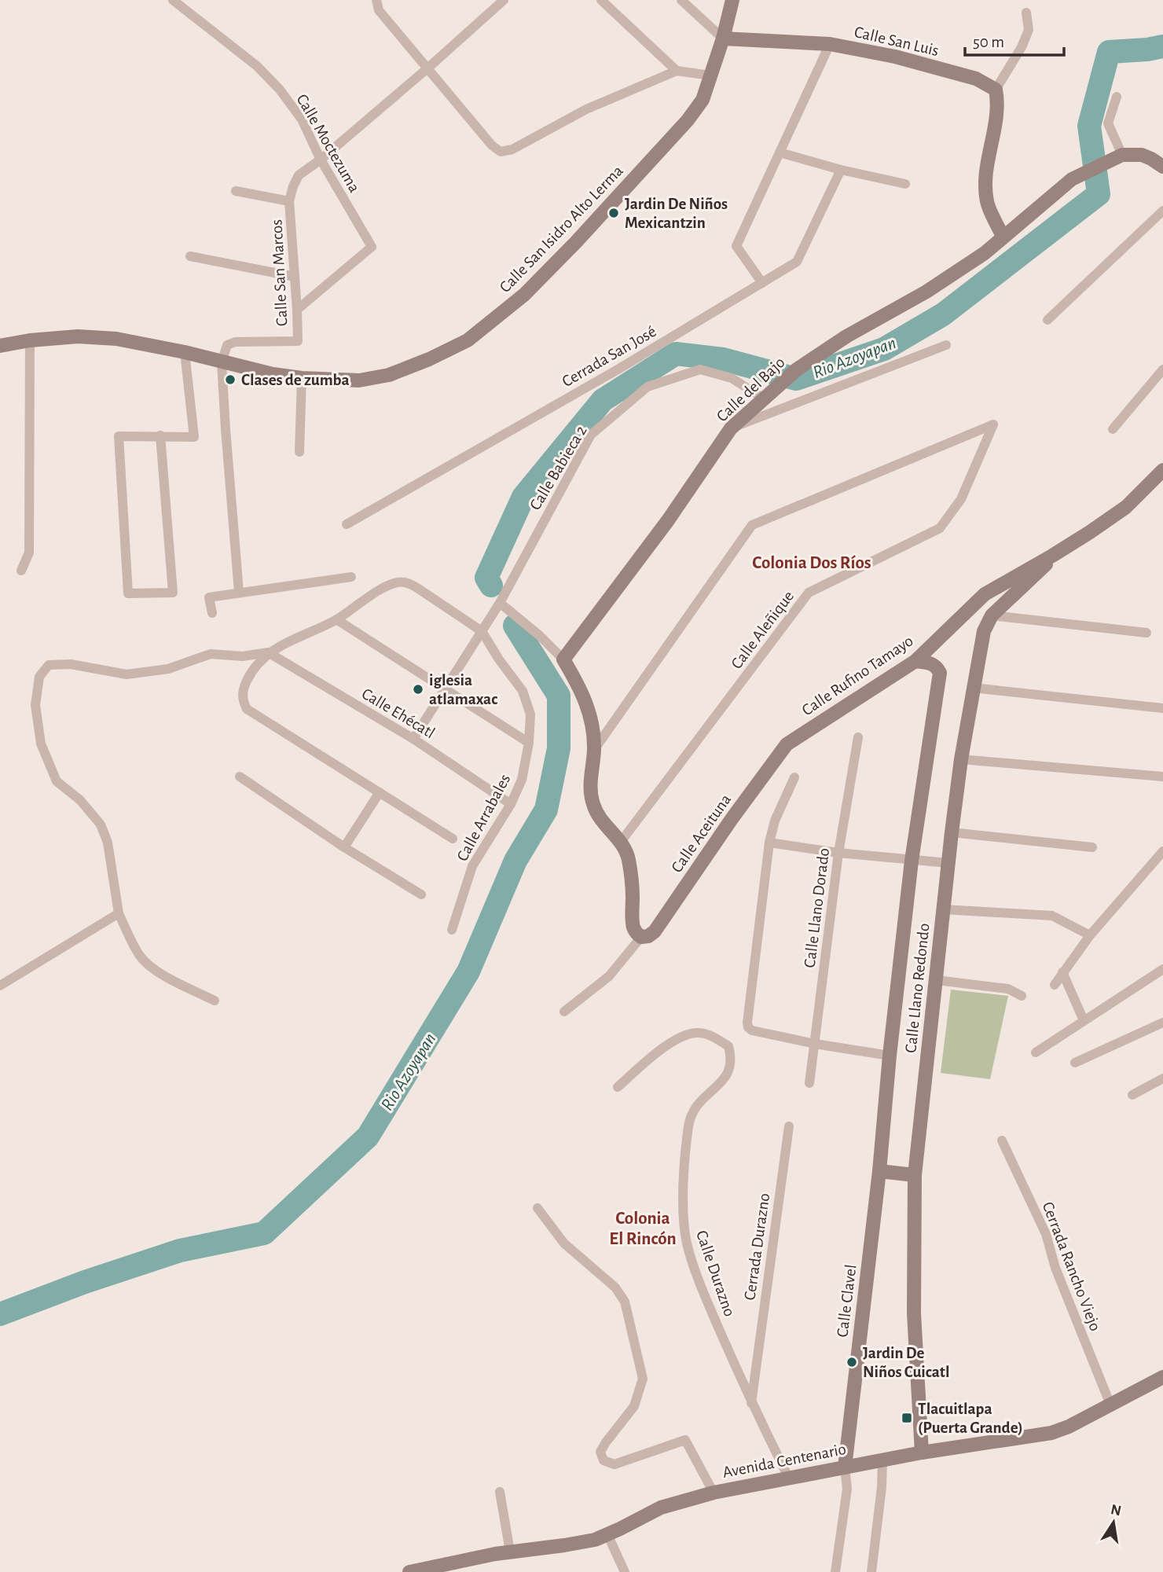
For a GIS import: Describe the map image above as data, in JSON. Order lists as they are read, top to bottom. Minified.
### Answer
{"streets":{"street":["Calle San Luis","Calle Moctezuma","Calle San Isidro Alto Lerma","Calle San Marcos","Cerrada San José","Calle del Bajo","Calle Babieca 2","Calle Aleñique","Calle Rufino Tamayo","Calle Ehécatl","Calle Arrabales","Calle Aceituna","Calle Llano Dorado","Calle Llano Redondo","Cerrada Durazno","Cerrada Rancho Viejo","Calle Durazno","Calle Clavel","Avenida Centenario"]},"crossings":[["Calle San Luis","Calle San Isidro Alto Lerma"],["Calle Moctezuma","Calle San Marcos"],["Calle San Isidro Alto Lerma","Calle San Marcos"],["Calle del Bajo","Calle Babieca 2"],["Calle Babieca 2","Calle Arrabales"],["Calle Rufino Tamayo","Calle Aceituna"],["Calle Rufino Tamayo","Calle Llano Redondo"],["Calle Ehécatl","Calle Arrabales"],["Calle Llano Redondo","Calle Clavel"],["Calle Llano Redondo","Avenida Centenario"],["Cerrada Durazno","Calle Durazno"],["Cerrada Rancho Viejo","Avenida Centenario"],["Calle Durazno","Avenida Centenario"],["Calle Clavel","Avenida Centenario"]],"districts":["Colonia Dos Ríos","Colonia El Rincón"],"water":["Rio Azoyapan"],"places":{"other":["Jardin De Niños Mexicantzin","Clases de zumba","iglesia atlamaxac","Jardin De Niños Cuicatl"],"transit":["Tlacuitlapa (Puerta Grande)"]},"scale_bar":"50 m","north":"top"}
